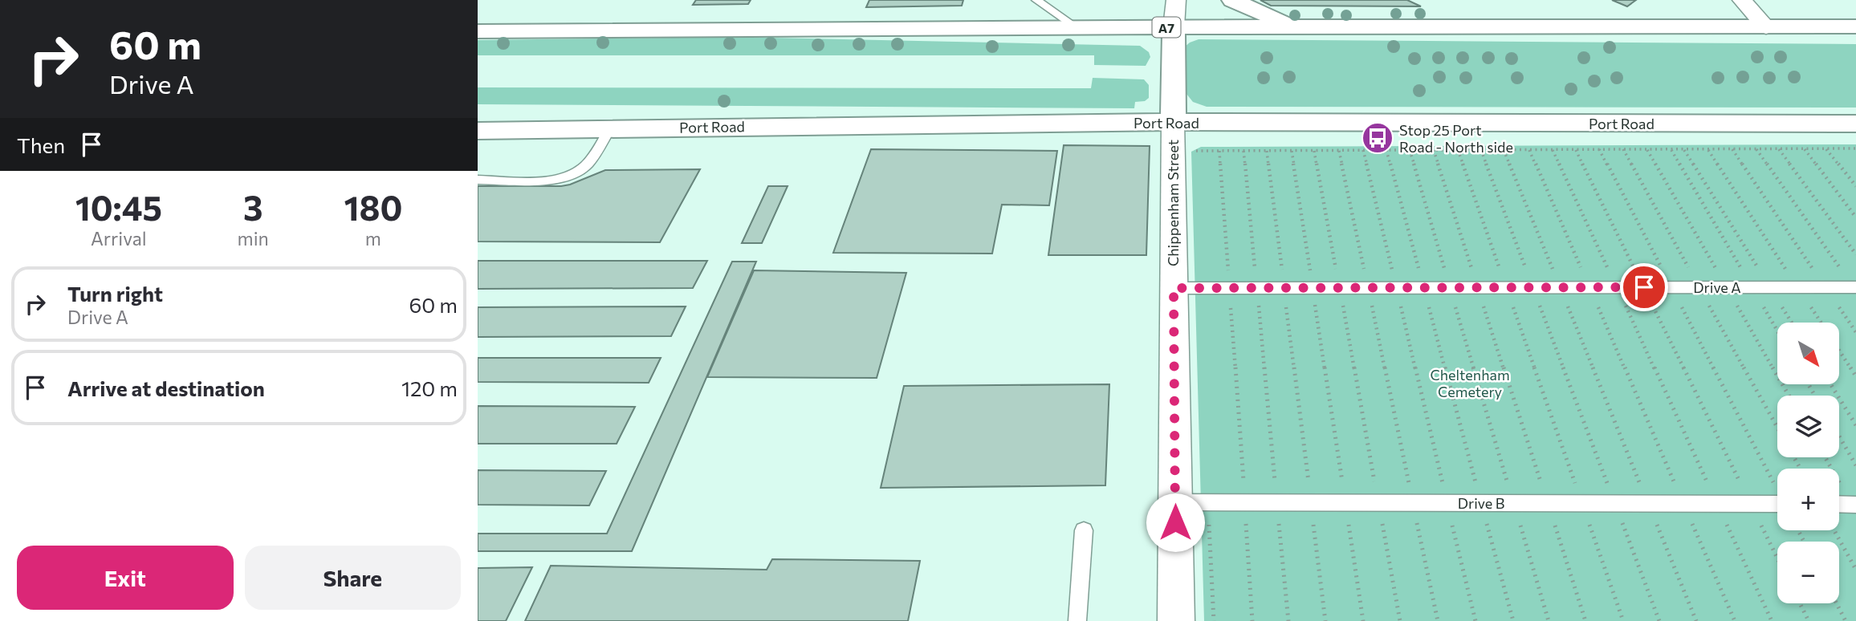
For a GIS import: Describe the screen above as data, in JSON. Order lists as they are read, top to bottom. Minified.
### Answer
{"streets":{"highway":["A7","Port Road"],"street":["Chippenham Street"],"lane":["Drive A","Drive B"]},"crossings":[["Port Road","Chippenham Street"],["Chippenham Street","Drive A"],["Chippenham Street","Drive B"]],"parks":["Cheltenham Cemetery"],"places":{"bus stop":["Stop 25 Port Road - North side"]},"north":"bottom right","page":{"turn":["60 m","Drive A"],"then":"Then","eta":["10:45","Arrival","3","min","180","m"],"list":[{"name":"Turn right","note":"Drive A","value":"60 m"},{"name":"Arrive at destination","value":"120 m"}],"map_buttons":["+","−"],"buttons":["Exit","Share"]}}
